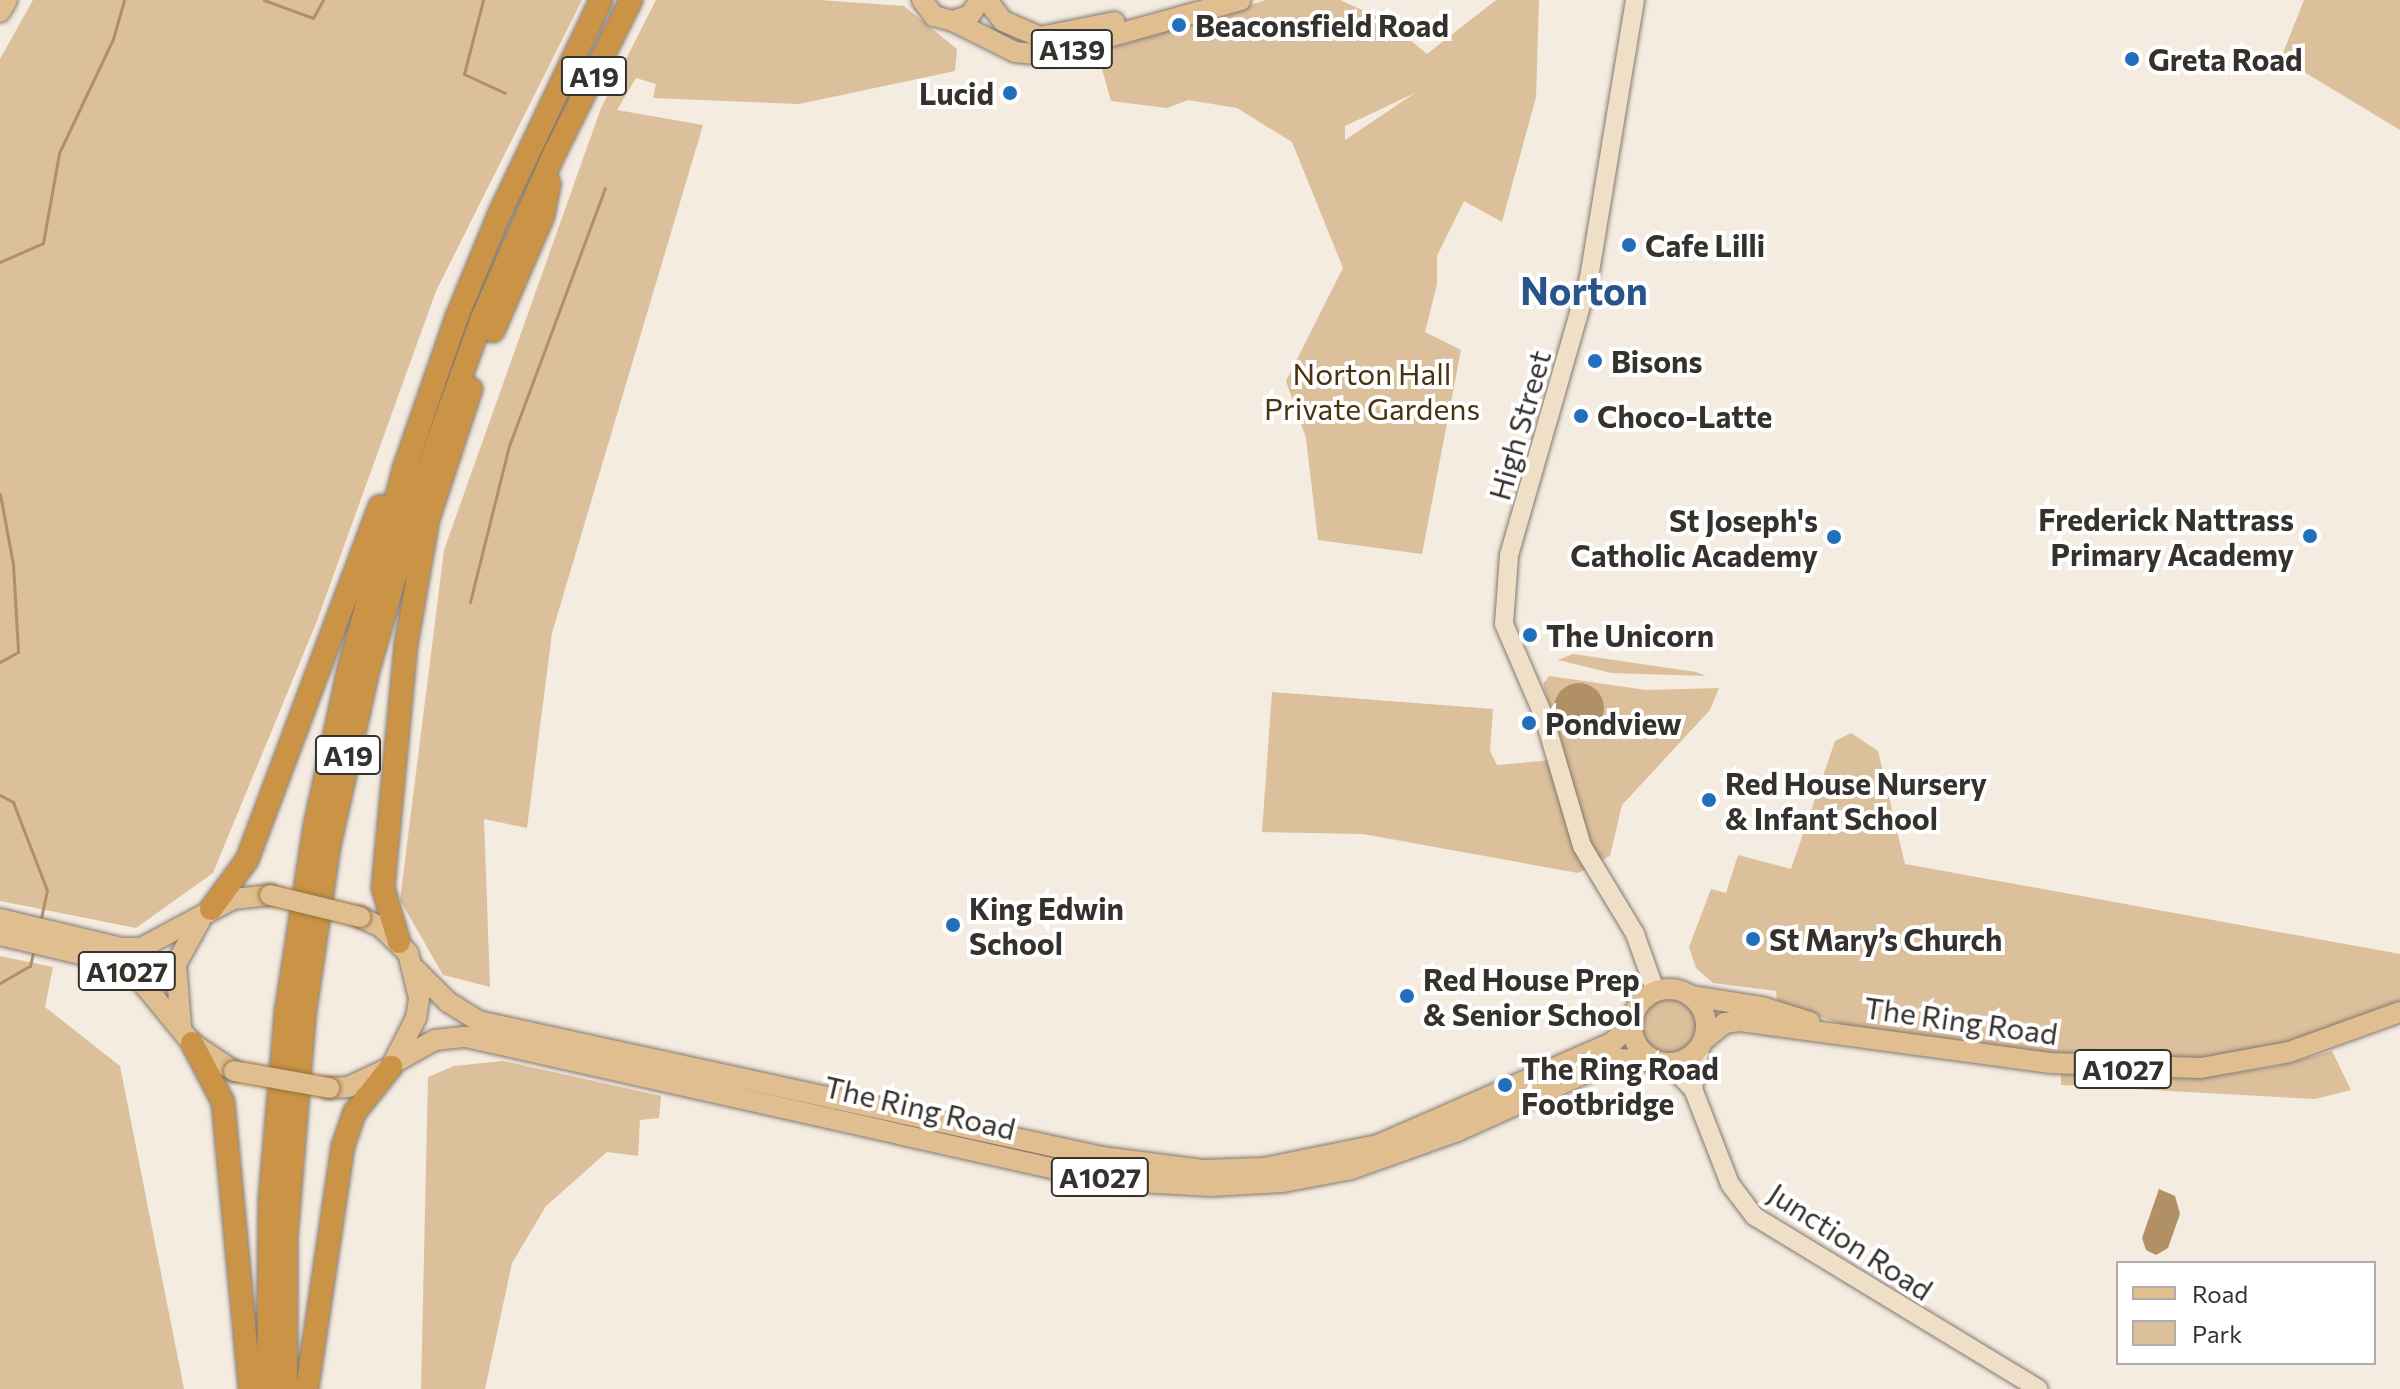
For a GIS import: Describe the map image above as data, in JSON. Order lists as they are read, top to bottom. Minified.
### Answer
{"streets":{"highway":["A19"],"main road":["A139","High Street","A1027","The Ring Road","Junction Road"]},"crossings":[["A19","A1027"],["A19","The Ring Road"],["High Street","A1027"],["High Street","The Ring Road"],["High Street","Junction Road"],["A1027","The Ring Road"],["A1027","Junction Road"],["The Ring Road","Junction Road"]],"districts":["Norton"],"parks":["Norton Hall Private Gardens"],"places":["Beaconsfield Road","Greta Road","Lucid","Cafe Lilli","Bisons","Choco-Latte","Frederick Nattrass Primary Academy","St Joseph's Catholic Academy","The Unicorn","Pondview","Red House Nursery & Infant School","King Edwin School","St Mary’s Church","Red House Prep & Senior School","The Ring Road Footbridge"],"legend":["Road","Park"]}
